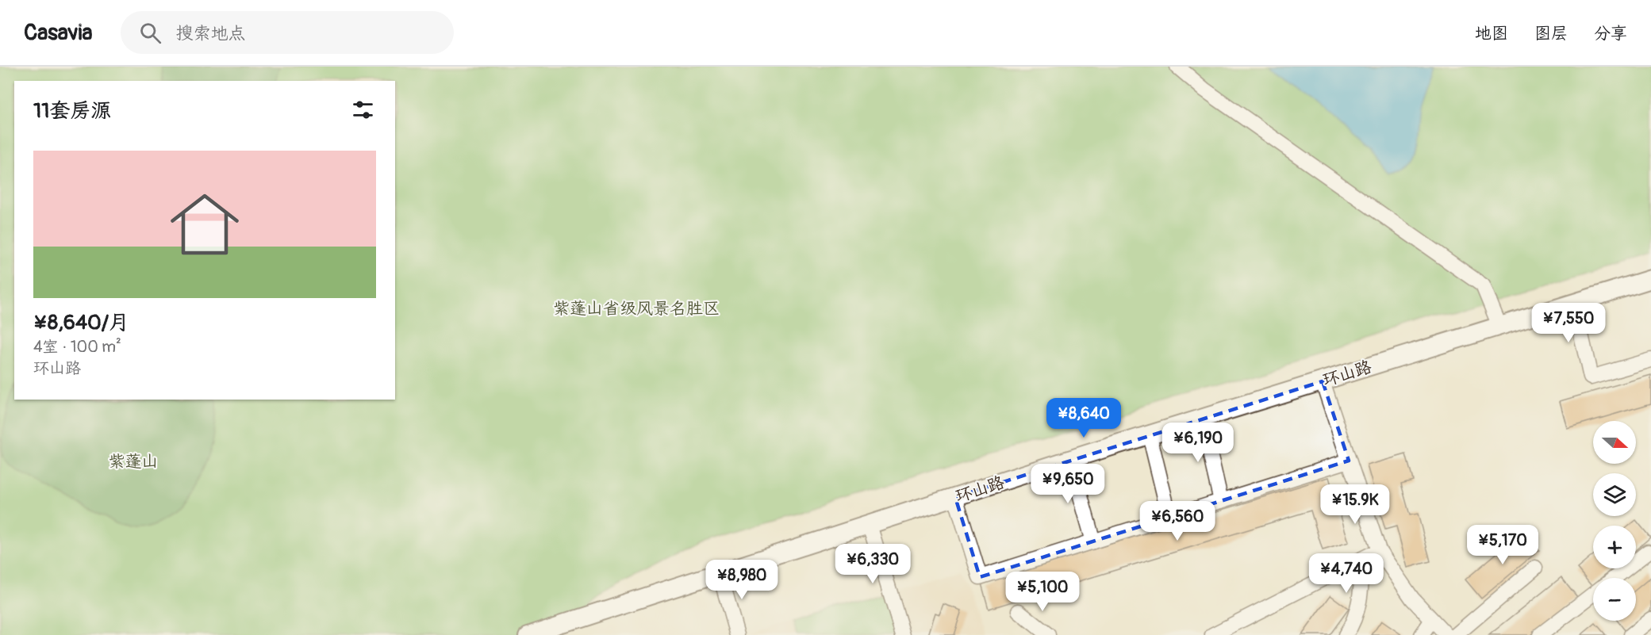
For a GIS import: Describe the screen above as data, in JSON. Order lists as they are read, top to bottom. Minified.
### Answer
{"streets":{"main road":["环山路"]},"parks":["紫蓬山省级风景名胜区","紫蓬山"],"north":"right","page":{"header":"Casavia","search":"搜索地点","nav":["地图","图层","分享"],"heading":"11套房源","list":[{"name":"¥8,640/月","note":"4室 · 100 m² · 环山路"}],"price":["¥7,550","¥8,640","¥6,190","¥9,650","¥15.9K","¥6,560","¥5,170","¥6,330","¥4,740","¥8,980","¥5,100"],"map_buttons":["+","−"]}}
